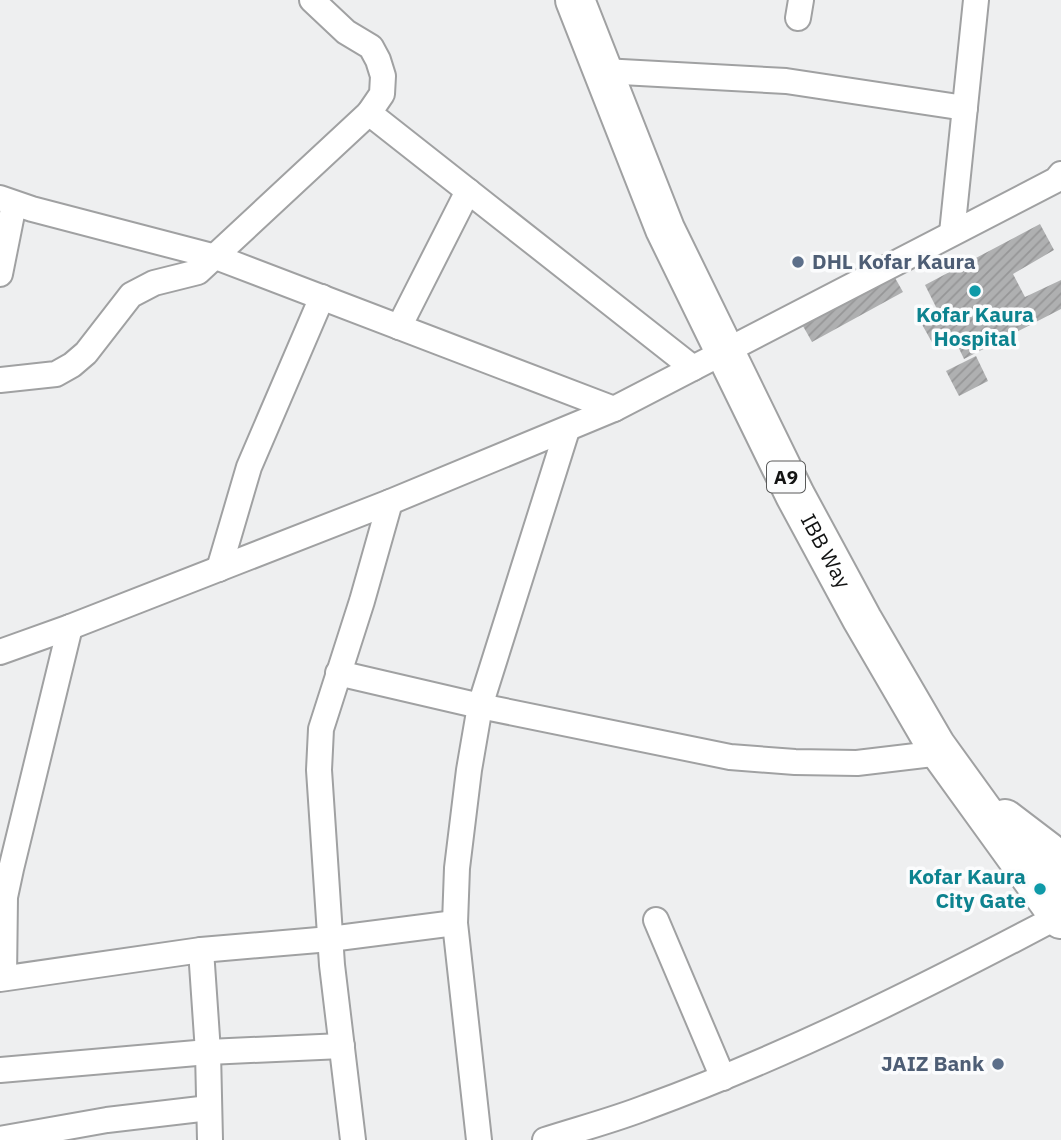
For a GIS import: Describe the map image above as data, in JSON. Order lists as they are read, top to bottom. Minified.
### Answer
{"streets":{"highway":["A9","IBB Way"]},"places":["DHL Kofar Kaura","Kofar Kaura Hospital","Kofar Kaura City Gate","JAIZ Bank"]}
